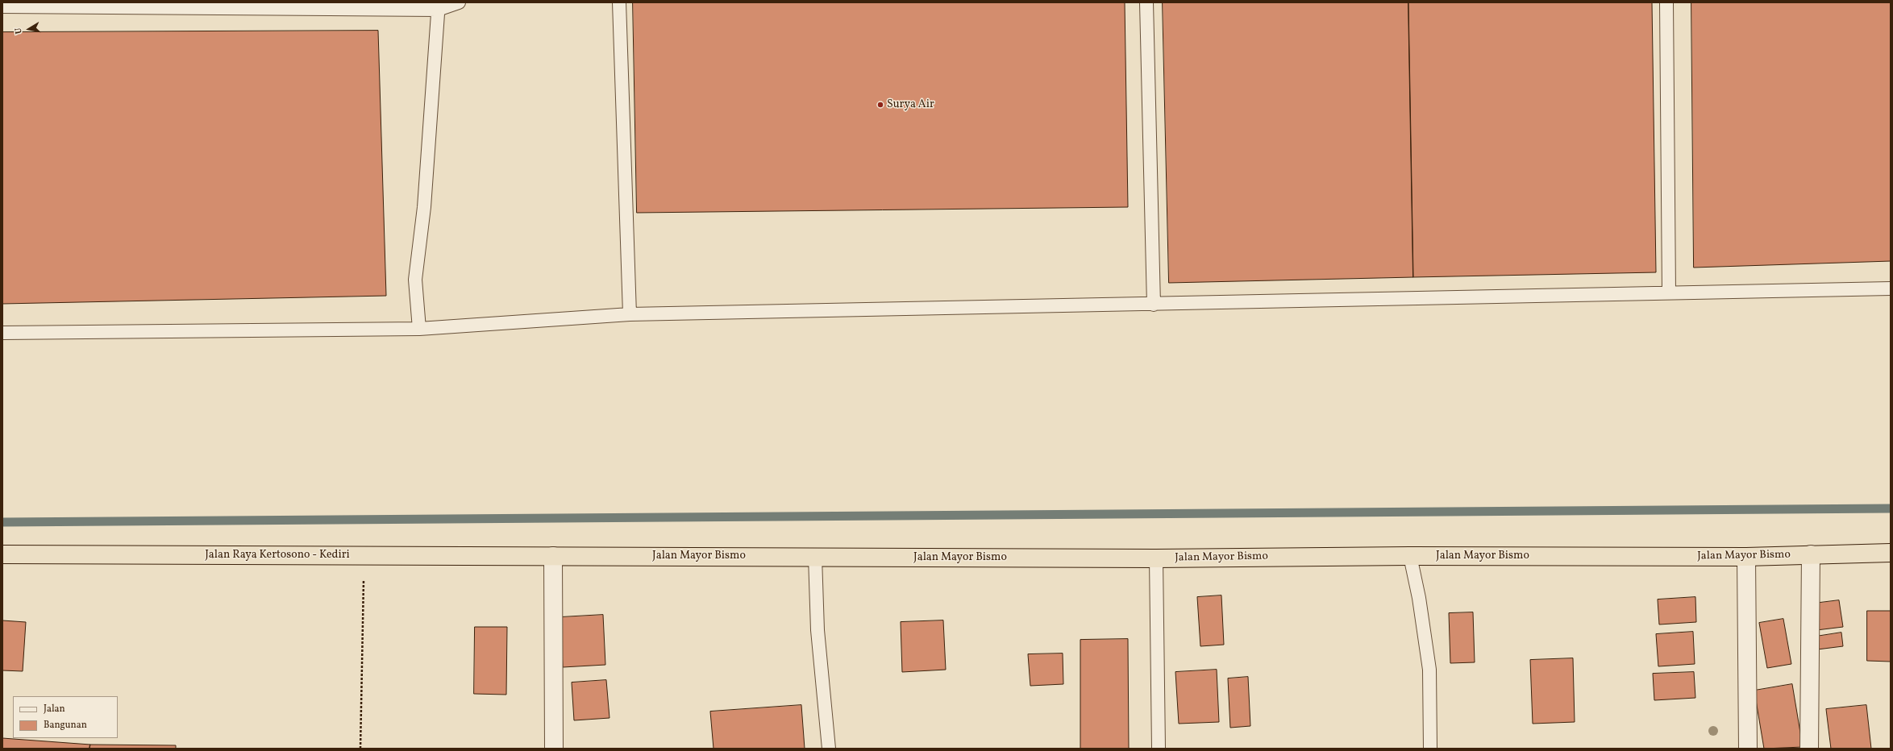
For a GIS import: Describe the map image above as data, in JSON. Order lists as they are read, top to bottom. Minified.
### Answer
{"streets":{"highway":["Jalan Raya Kertosono - Kediri","Jalan Mayor Bismo"]},"crossings":[["Jalan Raya Kertosono - Kediri","Jalan Mayor Bismo"]],"places":["Surya Air"],"legend":["Jalan","Bangunan"],"north":"left"}
